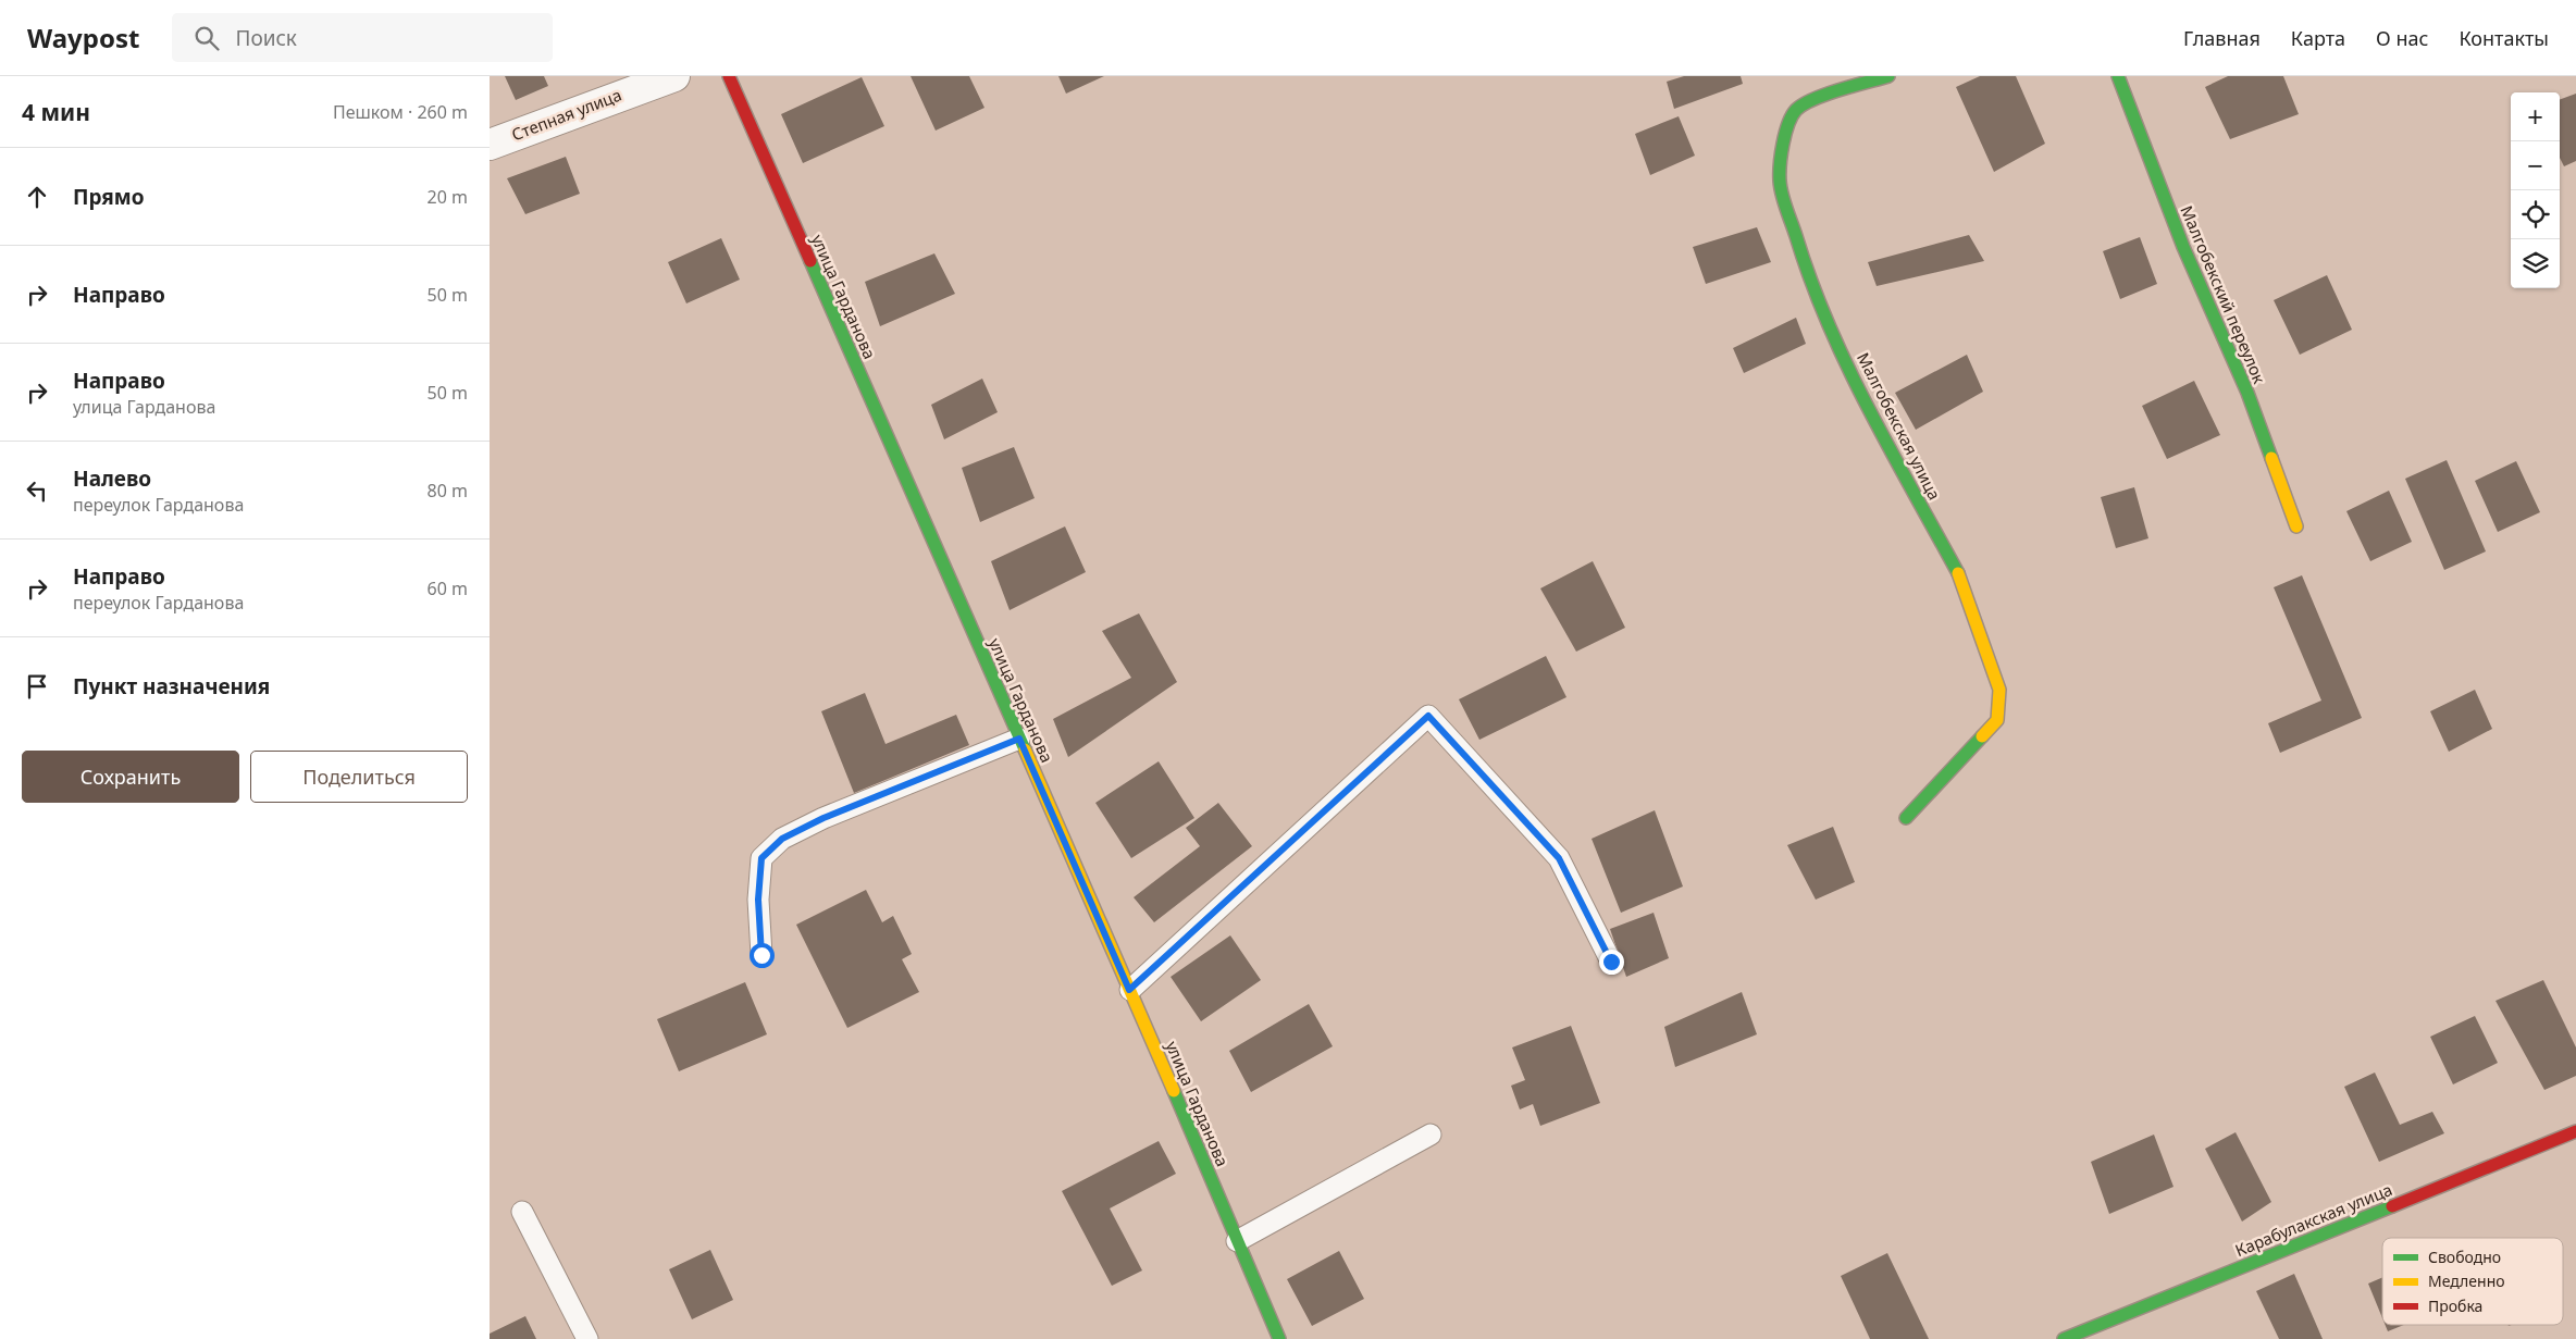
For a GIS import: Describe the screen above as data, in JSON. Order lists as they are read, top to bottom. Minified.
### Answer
{"streets":{"street":["Степная улица","Малгобекский переулок","улица Гарданова","Малгобекская улица","Карабулакская улица"]},"legend":["Свободно","Медленно","Пробка"],"page":{"header":"Waypost","search":"Поиск","nav":["Главная","Карта","О нас","Контакты"],"heading":["4 мин","Пешком · 260 m"],"map_buttons":["+","−"],"list":[["Прямо","20 m"],["Направо","50 m"],["Направо","улица Гарданова","50 m"],["Налево","переулок Гарданова","80 m"],["Направо","переулок Гарданова","60 m"],"Пункт назначения"],"buttons":["Сохранить","Поделиться"]}}
